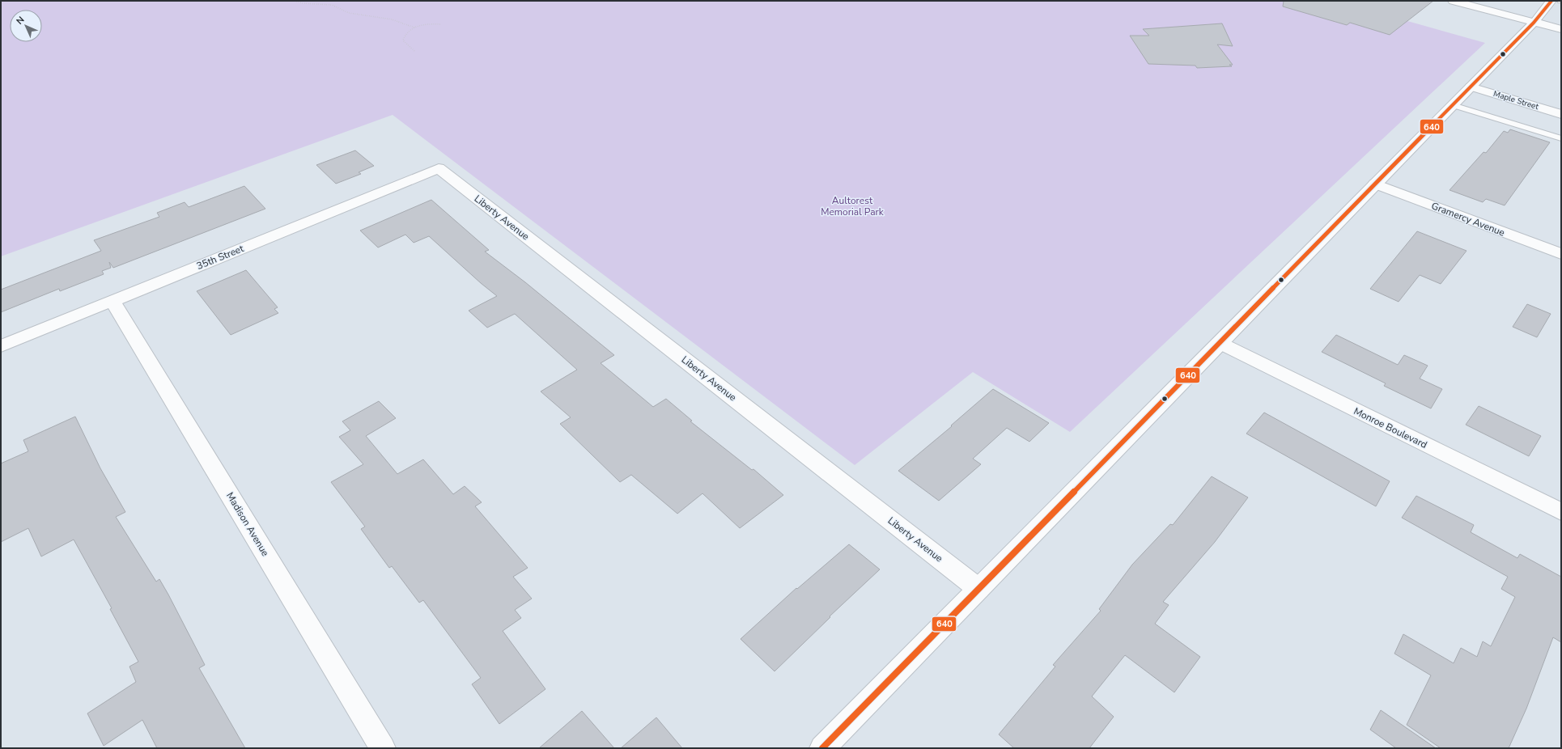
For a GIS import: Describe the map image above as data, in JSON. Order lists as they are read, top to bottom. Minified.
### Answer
{"streets":{"street":["Maple Street","Liberty Avenue","Gramercy Avenue","35th Street","Monroe Boulevard","Madison Avenue"]},"crossings":[["Liberty Avenue","35th Street"],["35th Street","Madison Avenue"]],"parks":["Aultorest Memorial Park"],"lines":["transit line 640"],"north":"top left"}
